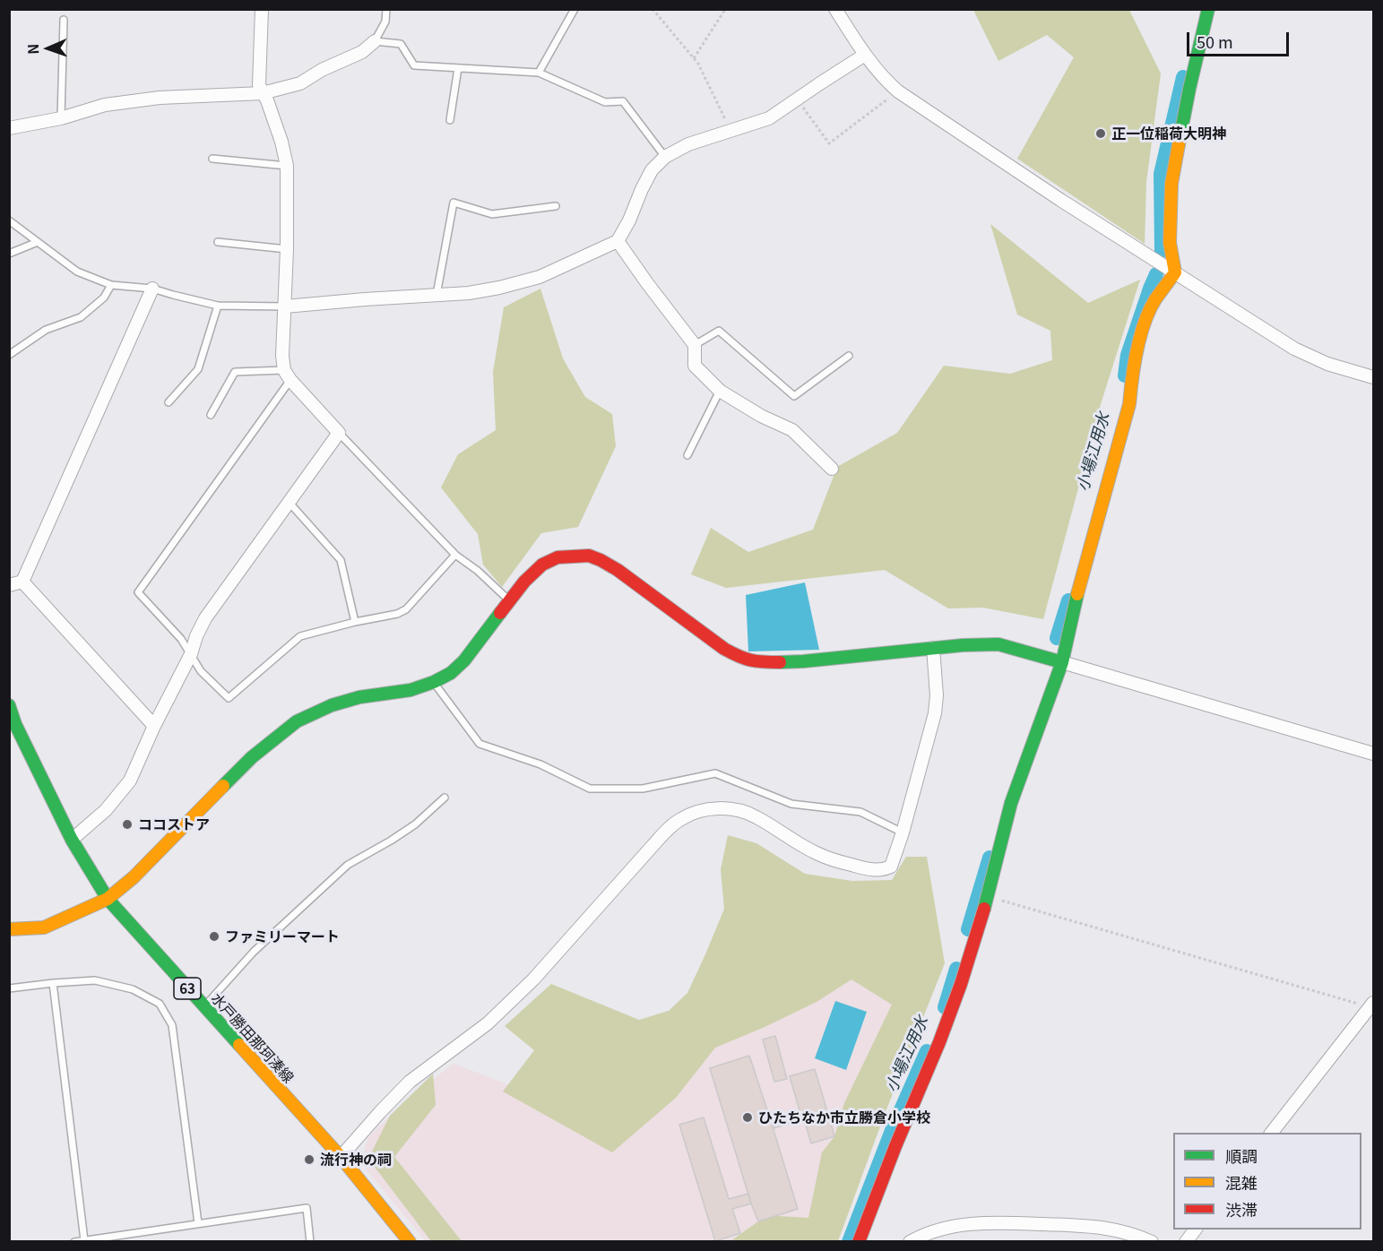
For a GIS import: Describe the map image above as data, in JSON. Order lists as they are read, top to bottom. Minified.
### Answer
{"streets":{"street":["63","水戸勝田那珂湊線"]},"water":["小場江用水"],"places":["正一位稲荷大明神","ココストア","ファミリーマート","ひたちなか市立勝倉小学校","流行神の祠"],"legend":["順調","混雑","渋滞"],"scale_bar":"50 m","north":"left"}
